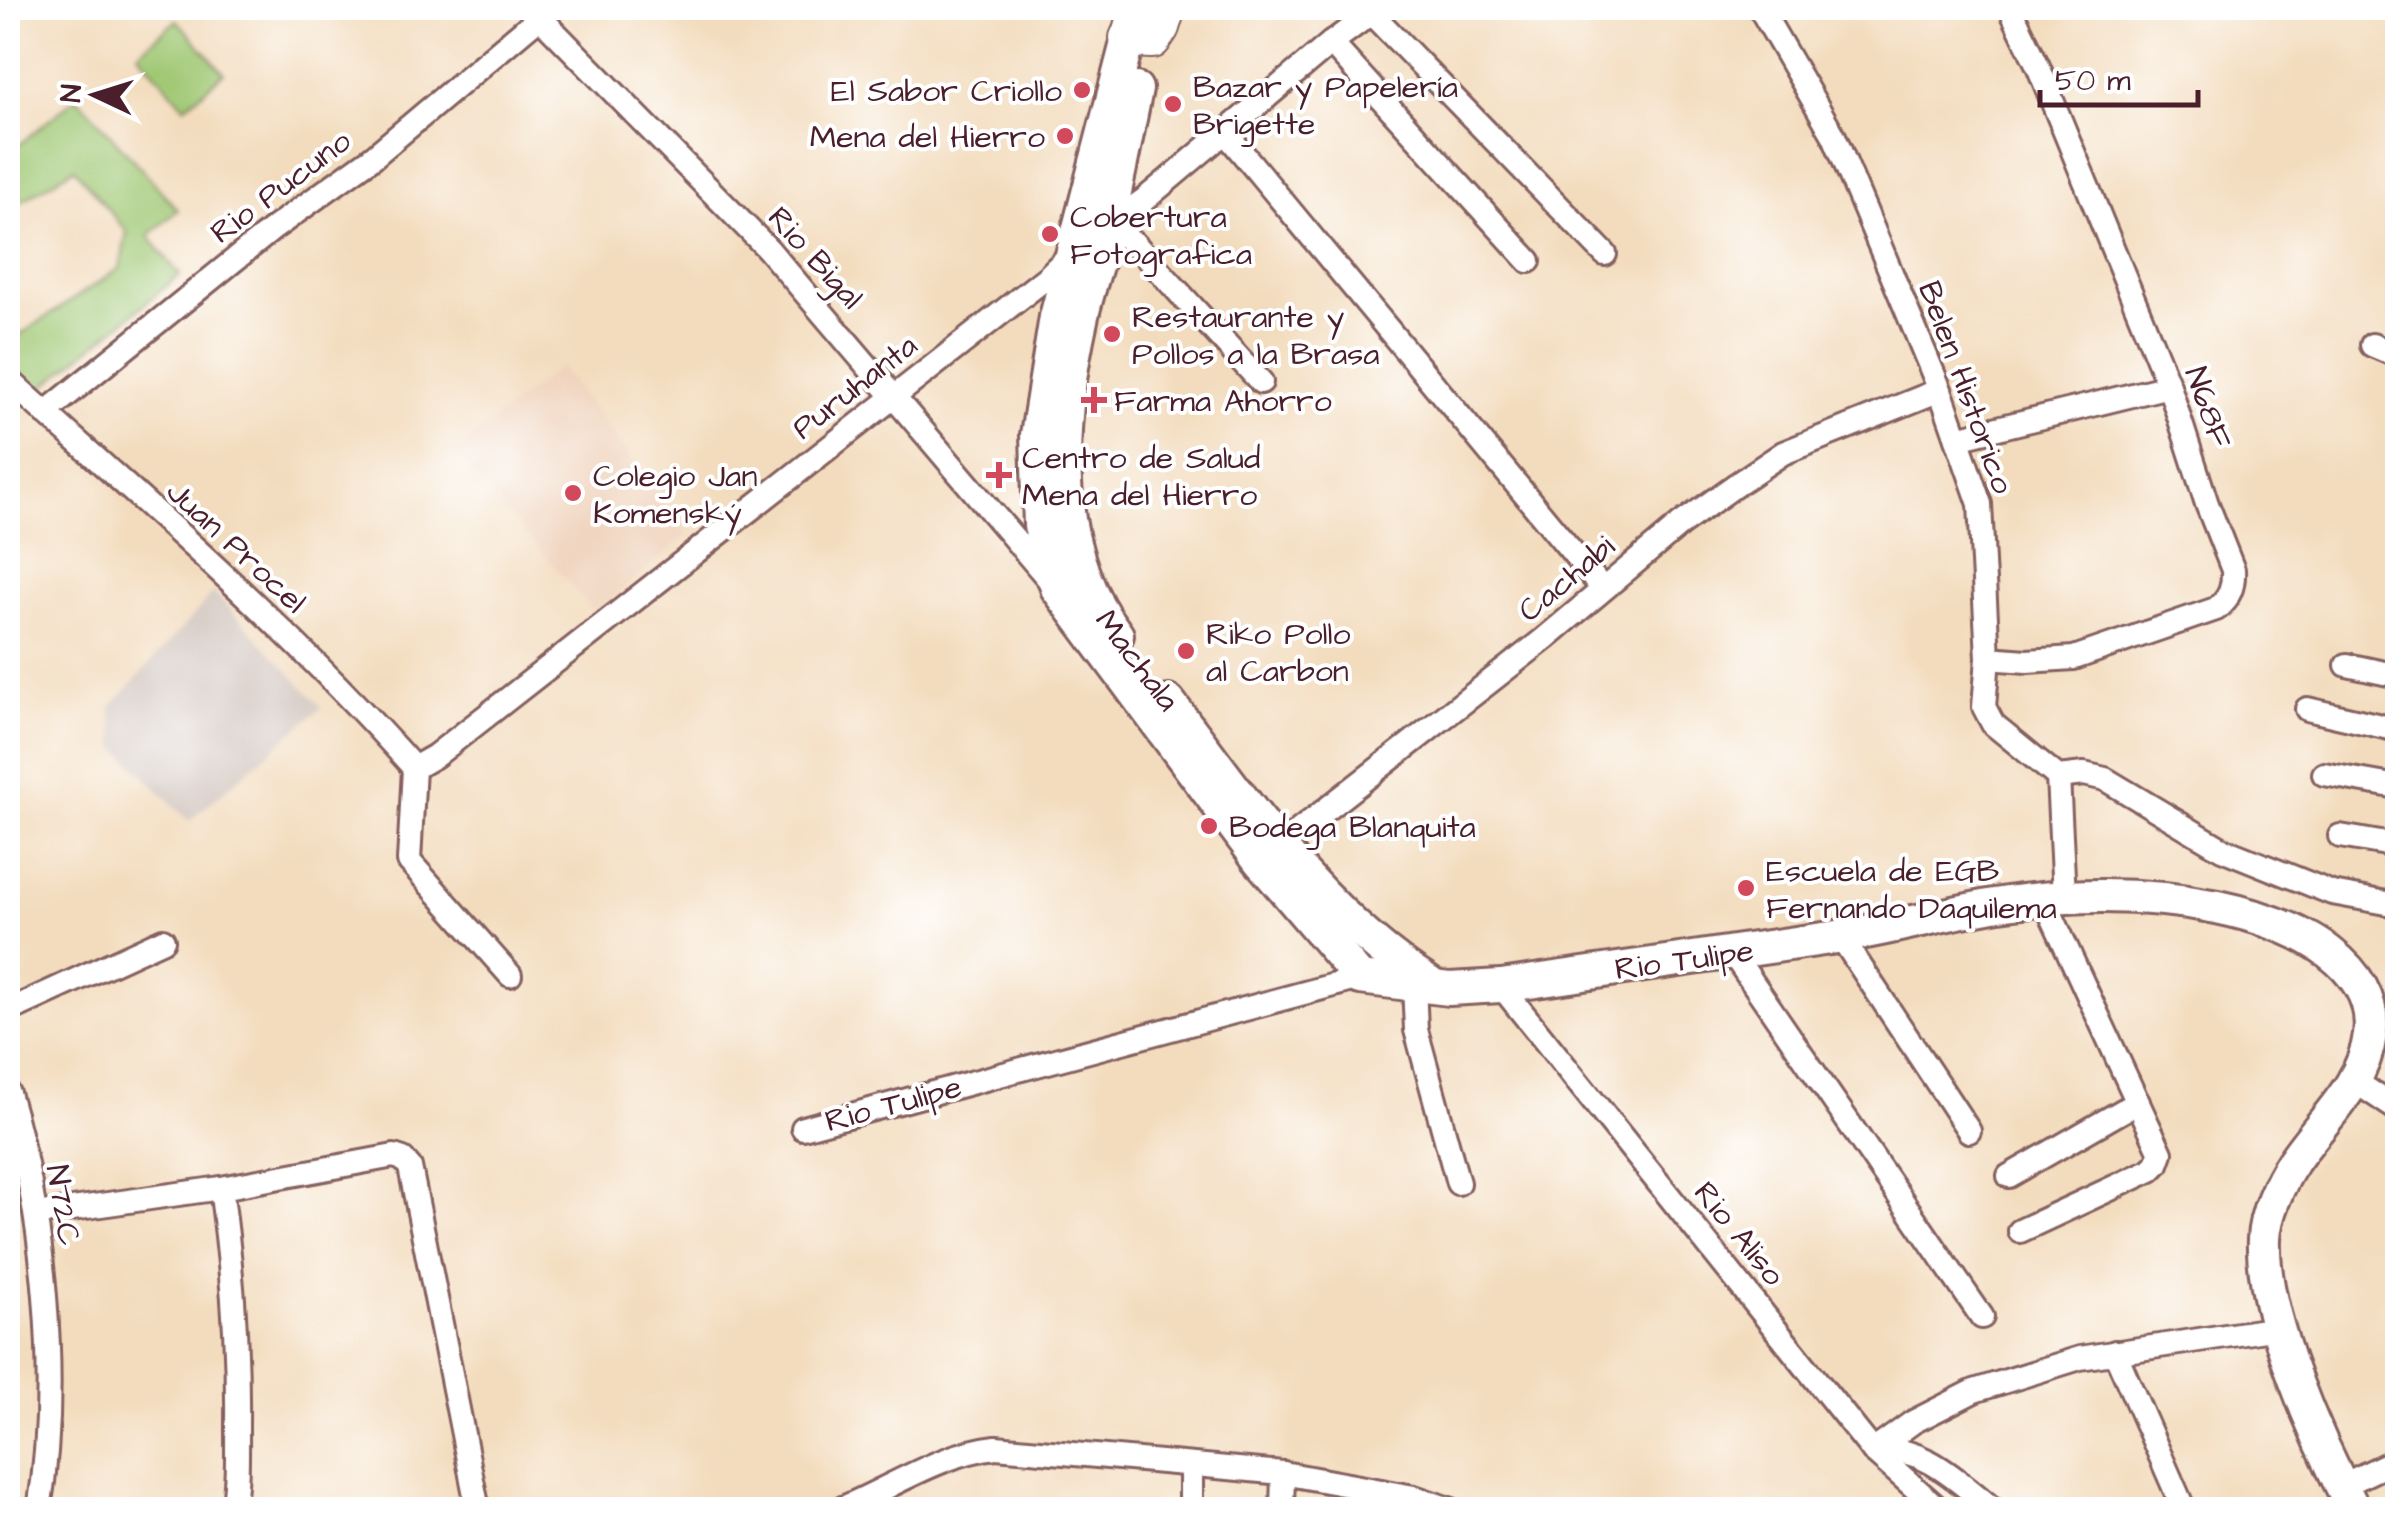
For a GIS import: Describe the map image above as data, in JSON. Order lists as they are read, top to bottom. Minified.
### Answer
{"streets":{"main road":["Machala","Rio Tulipe"],"street":["Rio Pucuno","Rio Bigal","Puruhanta","Belen Historico","N68F","Juan Procel","Cachabi","N72C","Rio Aliso"]},"crossings":[["Rio Pucuno","Rio Bigal"],["Rio Pucuno","Juan Procel"],["Rio Bigal","Puruhanta"],["Rio Bigal","Machala"],["Puruhanta","Juan Procel"],["Puruhanta","Machala"],["Belen Historico","N68F"],["Belen Historico","Cachabi"],["Cachabi","Machala"],["Machala","Rio Tulipe"],["Rio Tulipe","Rio Aliso"]],"places":{"other":["El Sabor Criollo","Bazar y Papelería Brigette","Mena del Hierro","Cobertura Fotografica","Restaurante y Pollos a la Brasa","Colegio Jan Komenský","Riko Pollo al Carbon","Bodega Blanquita","Escuela de EGB Fernando Daquilema"],"health":["Farma Ahorro","Centro de Salud Mena del Hierro"]},"scale_bar":"50 m","north":"left"}
